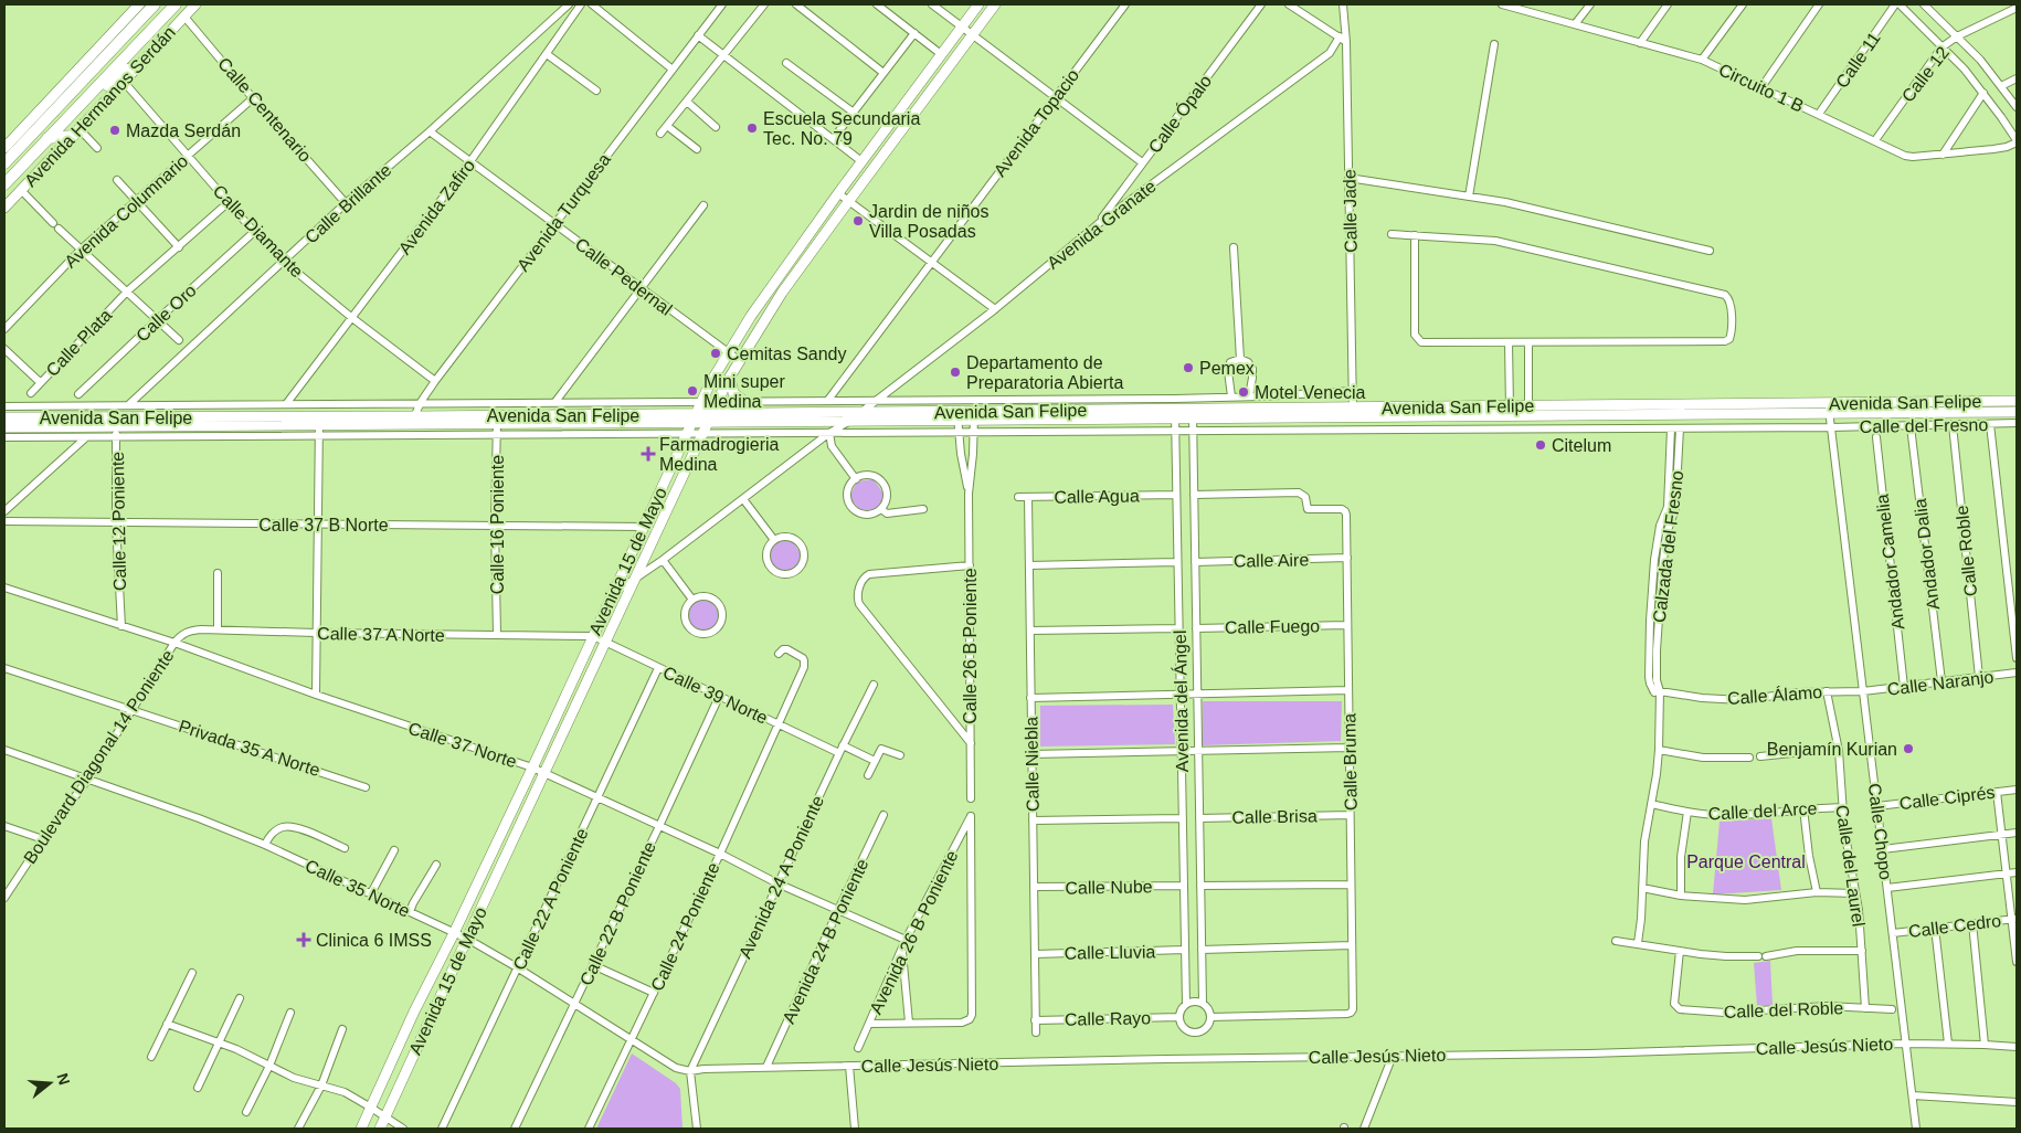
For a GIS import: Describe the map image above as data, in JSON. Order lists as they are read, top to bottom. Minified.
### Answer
{"streets":{"main road":["Avenida Hermanos Serdán","Avenida San Felipe","Avenida 15 de Mayo"],"street":["Calle 11","Calle 12","Circuito 1 B","Calle Centenario","Calle Ópalo","Avenida Topacio","Calle Brillante","Avenida Zafiro","Avenida Columnario","Calle Jade","Avenida Turquesa","Avenida Granate","Calle Diamante","Calle Pedernal","Calle Oro","Calle Plata","Calle del Fresno","Calle Agua","Calle 12 Poniente","Calle 37 B Norte","Calle 16 Poniente","Calzada del Fresno","Calle Roble","Andador Dalia","Calle Aire","Andador Camelia","Calle Fuego","Calle 37 A Norte","Calle 26 B Poniente","Calle Naranjo","Calle 39 Norte","Calle Álamo","Avenida del Ángel","Calle 37 Norte","Privada 35 A Norte","Boulevard Diagonal 14 Poniente","Calle Bruma","Calle Niebla","Calle Ciprés","Calle del Arce","Calle Brisa","Calle Chopo","Calle del Laurel","Avenida 24 A Poniente","Calle Nube","Calle 35 Norte","Calle 22 A Poniente","Calle 22 B Poniente","Calle Cedro","Calle 24 Poniente","Avenida 26 B Poniente","Avenida 24 B Poniente","Calle Lluvia","Calle del Roble","Calle Rayo","Calle Jesús Nieto"]},"crossings":[["Calle 11","Circuito 1 B"],["Calle 12","Circuito 1 B"],["Avenida Hermanos Serdán","Calle Centenario"],["Avenida Hermanos Serdán","Calle Diamante"],["Calle Centenario","Calle Brillante"],["Calle Centenario","Avenida Columnario"],["Calle Ópalo","Avenida Granate"],["Avenida Topacio","Avenida San Felipe"],["Calle Brillante","Calle Diamante"],["Calle Brillante","Calle Pedernal"],["Calle Brillante","Avenida San Felipe"],["Avenida Zafiro","Calle Diamante"],["Avenida Zafiro","Calle Pedernal"],["Avenida Zafiro","Avenida San Felipe"],["Avenida Columnario","Calle Diamante"],["Calle Jade","Avenida San Felipe"],["Avenida Turquesa","Calle Diamante"],["Avenida Turquesa","Calle Pedernal"],["Avenida Turquesa","Avenida San Felipe"],["Avenida Granate","Avenida San Felipe"],["Avenida Granate","Avenida 15 de Mayo"],["Calle Diamante","Calle Oro"],["Calle Diamante","Calle Plata"],["Calle Pedernal","Avenida 15 de Mayo"],["Avenida San Felipe","Calle del Fresno"],["Avenida San Felipe","Calle 12 Poniente"],["Avenida San Felipe","Calle 16 Poniente"],["Avenida San Felipe","Calzada del Fresno"],["Avenida San Felipe","Avenida 15 de Mayo"],["Avenida San Felipe","Calle 26 B Poniente"],["Avenida San Felipe","Avenida del Ángel"],["Avenida San Felipe","Calle Chopo"],["Calle del Fresno","Calle Roble"],["Calle del Fresno","Andador Dalia"],["Calle del Fresno","Calle Chopo"],["Calle Agua","Avenida del Ángel"],["Calle Agua","Calle Niebla"],["Calle 12 Poniente","Calle 37 B Norte"],["Calle 12 Poniente","Calle 37 Norte"],["Calle 37 B Norte","Calle 16 Poniente"],["Calle 37 B Norte","Avenida 15 de Mayo"],["Calle 16 Poniente","Calle 37 A Norte"],["Calzada del Fresno","Calle Álamo"],["Calzada del Fresno","Calle del Arce"],["Calle Roble","Calle Naranjo"],["Andador Dalia","Calle Naranjo"],["Calle Aire","Avenida del Ángel"],["Calle Aire","Calle Bruma"],["Avenida 15 de Mayo","Calle 37 A Norte"],["Avenida 15 de Mayo","Calle 39 Norte"],["Avenida 15 de Mayo","Calle 37 Norte"],["Avenida 15 de Mayo","Calle 35 Norte"],["Andador Camelia","Calle Naranjo"],["Calle Fuego","Avenida del Ángel"],["Calle Fuego","Calle Bruma"],["Calle 37 A Norte","Calle 39 Norte"],["Calle 37 A Norte","Calle 37 Norte"],["Calle 37 A Norte","Boulevard Diagonal 14 Poniente"],["Calle Naranjo","Calle Álamo"],["Calle Naranjo","Calle Chopo"],["Calle 39 Norte","Avenida 24 A Poniente"],["Calle 39 Norte","Calle 22 A Poniente"],["Calle 39 Norte","Calle 22 B Poniente"],["Calle 39 Norte","Calle 24 Poniente"],["Calle Álamo","Calle Chopo"],["Calle Álamo","Calle del Laurel"],["Avenida del Ángel","Calle Bruma"],["Avenida del Ángel","Calle Brisa"],["Avenida del Ángel","Calle Nube"],["Avenida del Ángel","Calle Lluvia"],["Avenida del Ángel","Calle Rayo"],["Calle 37 Norte","Boulevard Diagonal 14 Poniente"],["Calle 37 Norte","Avenida 24 A Poniente"],["Calle 37 Norte","Calle 22 A Poniente"],["Calle 37 Norte","Calle 22 B Poniente"],["Calle 37 Norte","Calle 24 Poniente"],["Calle 37 Norte","Avenida 26 B Poniente"],["Calle 37 Norte","Avenida 24 B Poniente"],["Privada 35 A Norte","Boulevard Diagonal 14 Poniente"],["Boulevard Diagonal 14 Poniente","Calle 35 Norte"],["Calle Bruma","Calle Brisa"],["Calle Bruma","Calle Rayo"],["Calle Niebla","Calle Nube"],["Calle Niebla","Calle Lluvia"],["Calle Niebla","Calle Rayo"],["Calle Ciprés","Calle Chopo"],["Calle del Arce","Calle del Laurel"],["Calle Chopo","Calle Cedro"],["Calle Chopo","Calle Jesús Nieto"],["Calle del Laurel","Calle del Roble"],["Avenida 24 A Poniente","Calle 35 Norte"],["Avenida 24 A Poniente","Calle Jesús Nieto"],["Calle 35 Norte","Calle 22 A Poniente"],["Calle 35 Norte","Calle 22 B Poniente"],["Calle 35 Norte","Calle 24 Poniente"],["Calle 35 Norte","Calle Jesús Nieto"],["Avenida 24 B Poniente","Calle Jesús Nieto"]],"parks":["Parque Central"],"places":{"other":["Escuela Secundaria Tec. No. 79","Mazda Serdán","Jardin de niños Villa Posadas","Cemitas Sandy","Pemex","Departamento de Preparatoria Abierta","Mini super Medina","Motel Venecia","Citelum","Benjamín Kurian"],"health":["Farmadrogieria Medina","Clinica 6 IMSS"]},"north":"right"}
